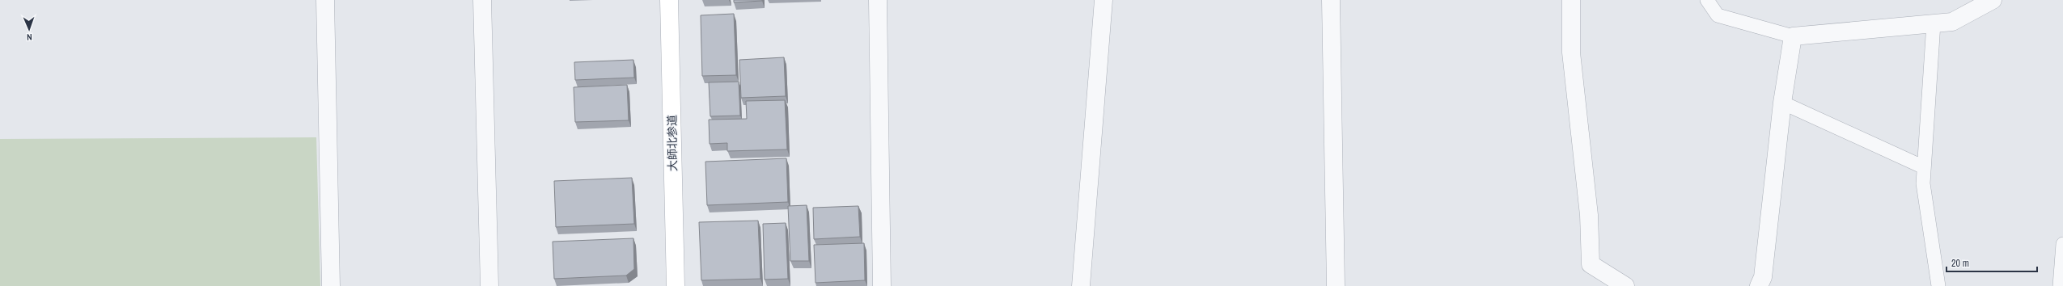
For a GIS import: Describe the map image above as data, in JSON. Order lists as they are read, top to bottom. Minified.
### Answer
{"streets":{"street":["大師北参道"]},"scale_bar":"20 m","north":"bottom"}
